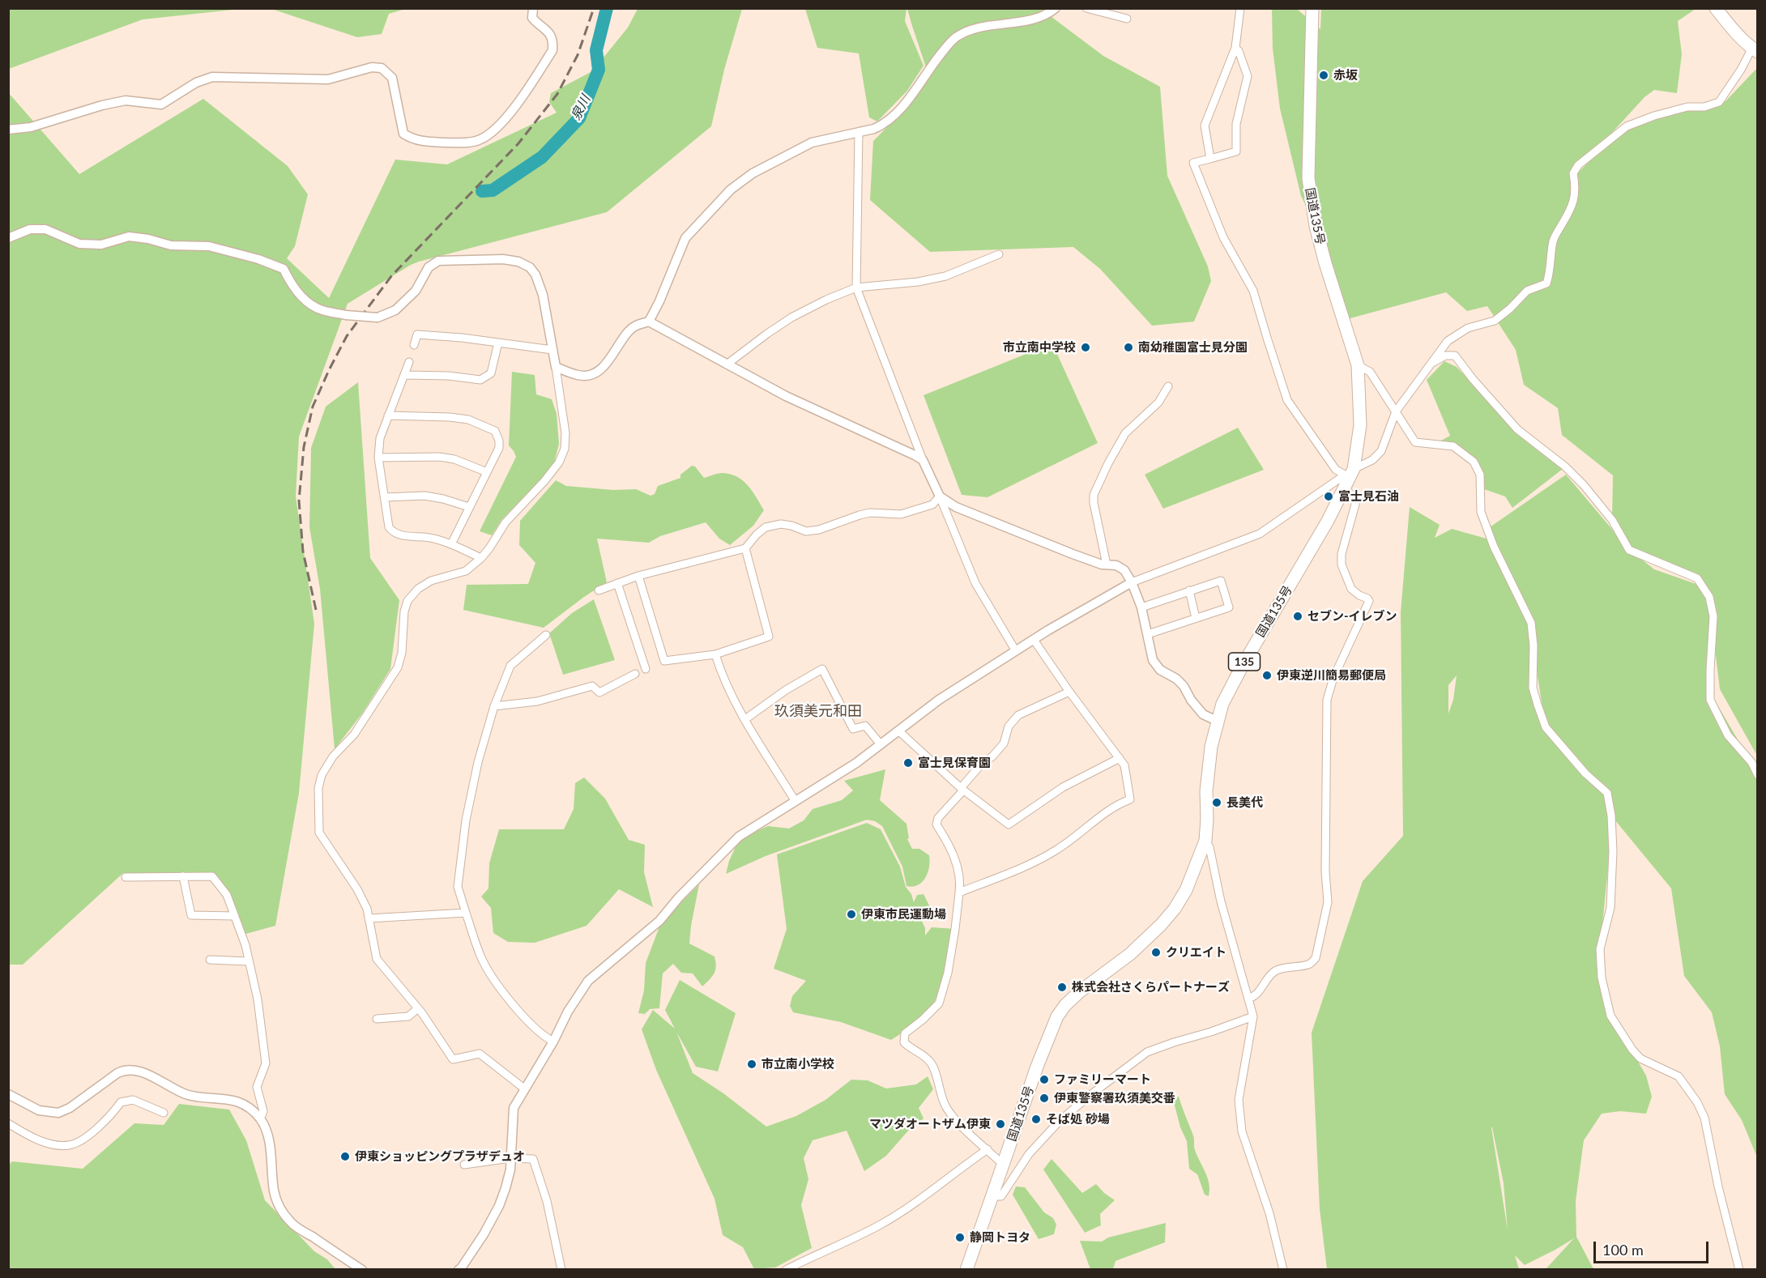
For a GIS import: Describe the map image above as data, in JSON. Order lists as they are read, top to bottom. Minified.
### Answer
{"streets":{"highway":["国道135号","135"]},"districts":["玖須美元和田"],"water":["泉川"],"places":["赤坂","市立南中学校","南幼稚園富士見分園","富士見石油","セブン-イレブン","伊東逆川簡易郵便局","富士見保育園","長美代","伊東市民運動場","クリエイト","株式会社さくらパートナーズ","市立南小学校","ファミリーマート","伊東警察署玖須美交番","そば処 砂場","マツダオートザム伊東","伊東ショッピングプラザデュオ","静岡トヨタ"],"scale_bar":"100 m"}
